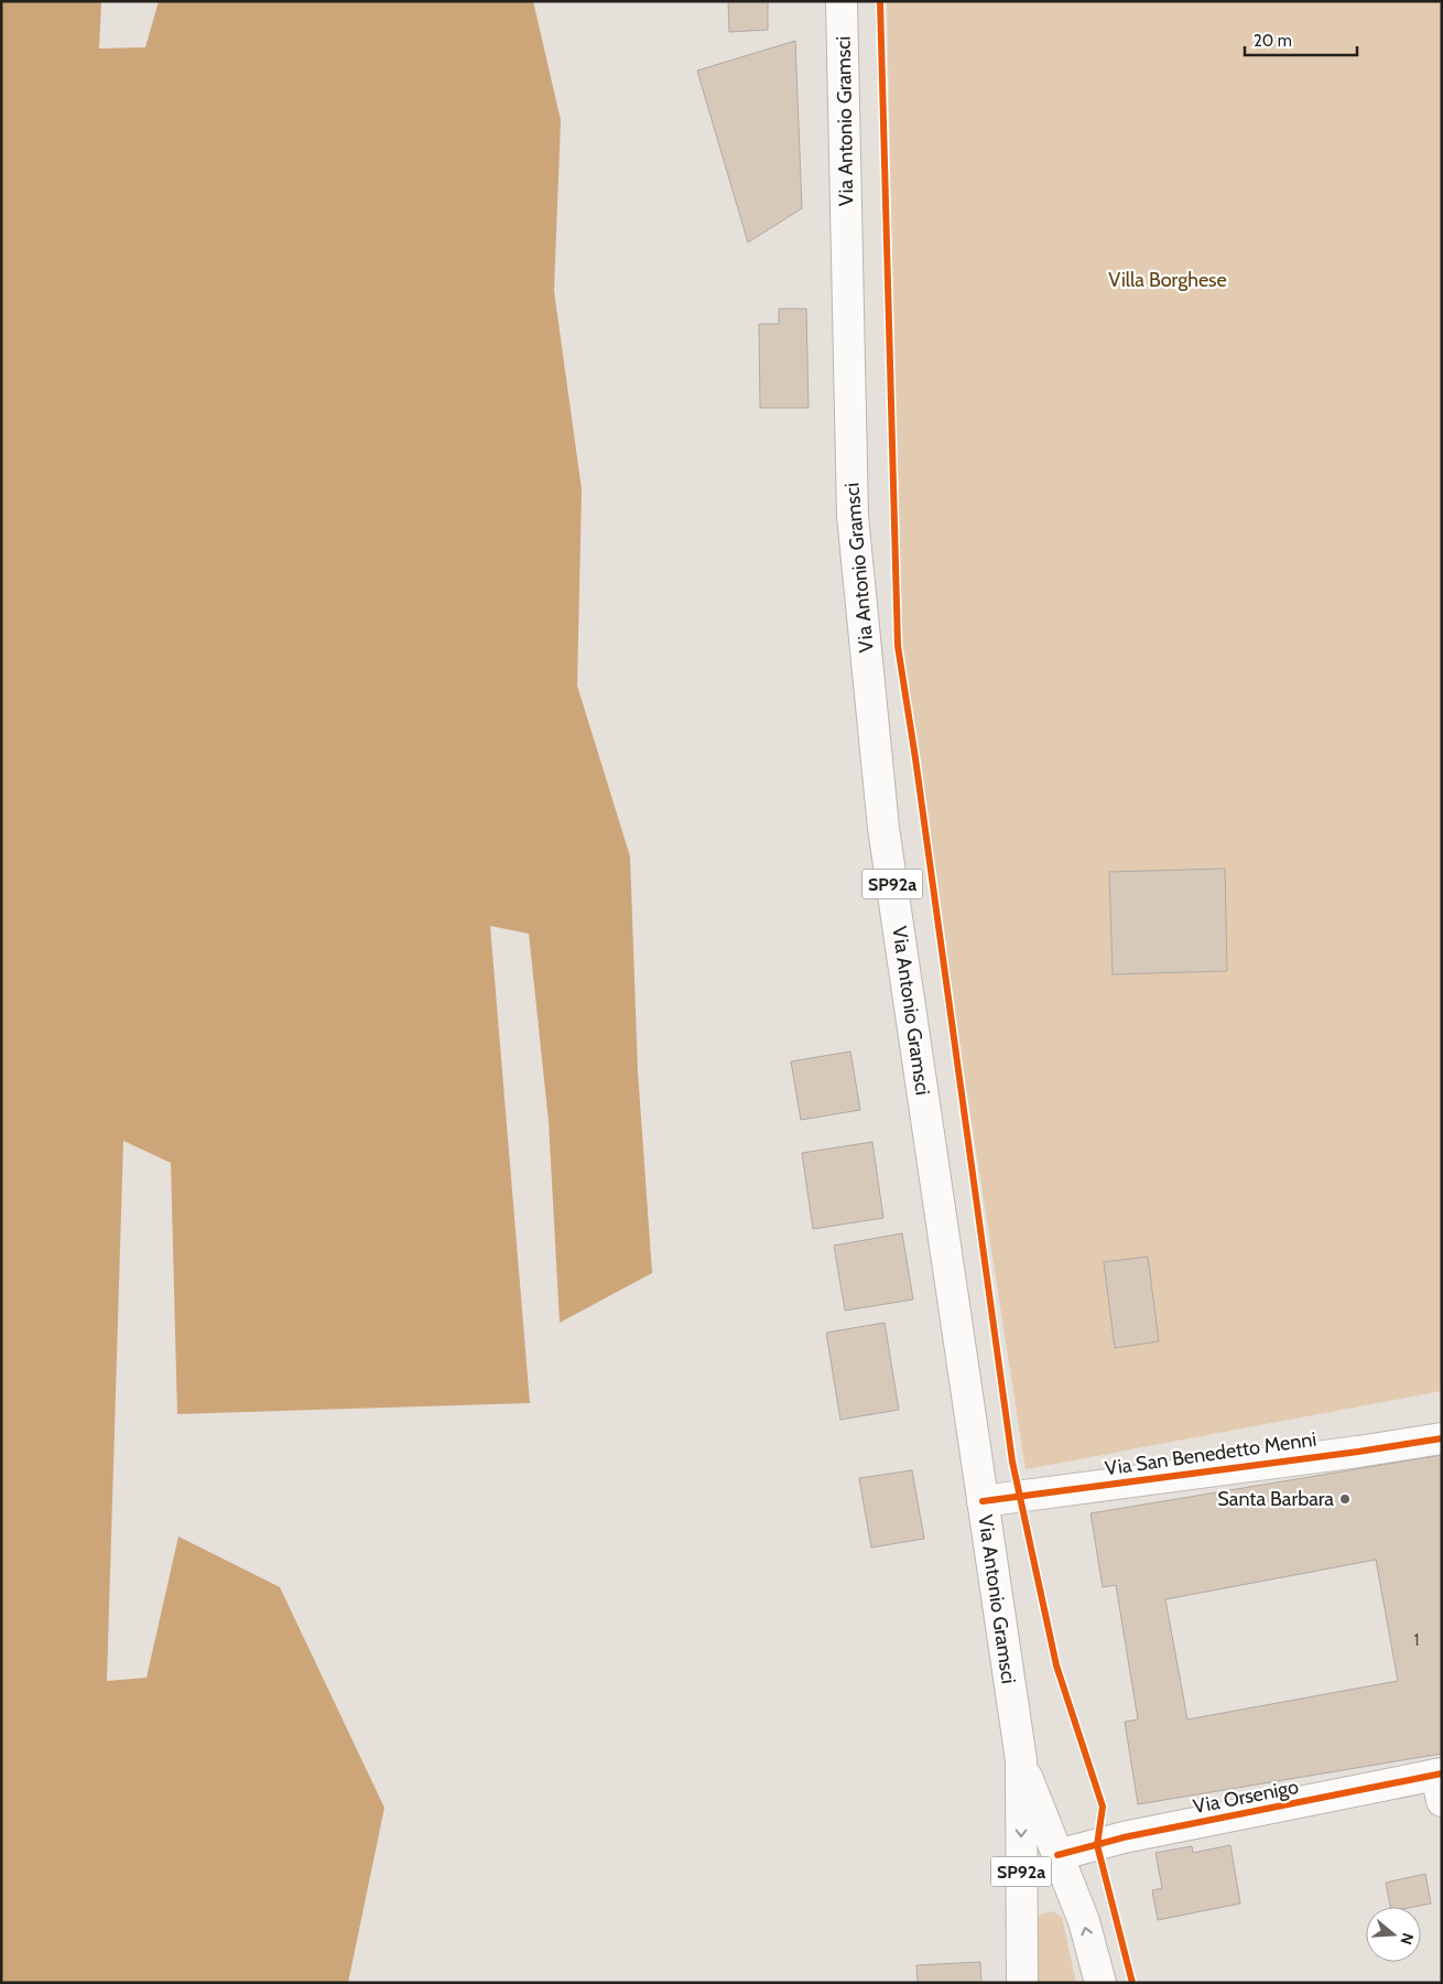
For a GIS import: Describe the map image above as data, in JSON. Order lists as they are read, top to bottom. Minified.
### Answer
{"streets":{"main road":["Via Antonio Gramsci","SP92a","Via San Benedetto Menni","Via Orsenigo"]},"crossings":[["Via Antonio Gramsci","Via San Benedetto Menni"]],"parks":["Villa Borghese"],"places":["Santa Barbara"],"house_numbers":["1"],"scale_bar":"20 m","north":"right"}
